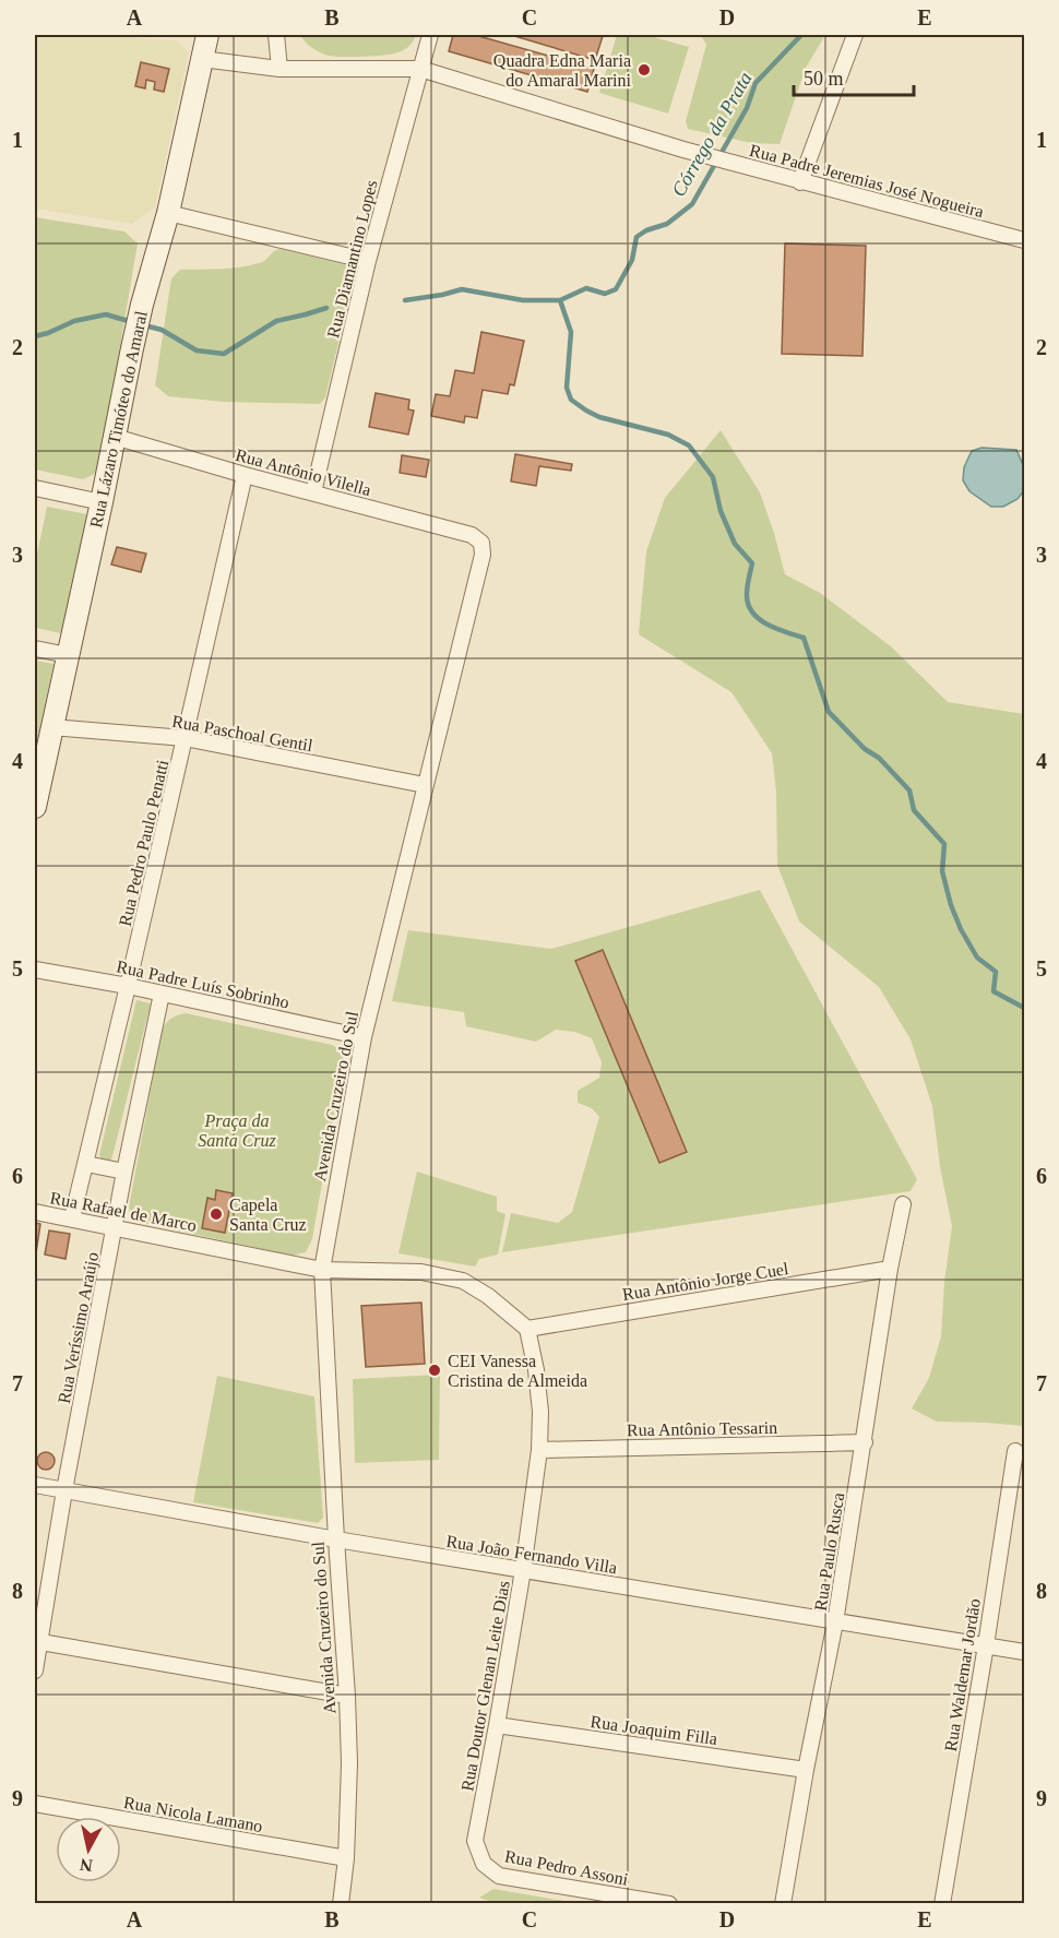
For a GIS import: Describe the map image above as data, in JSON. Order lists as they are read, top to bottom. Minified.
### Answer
{"streets":{"main road":["Rua Lázaro Timóteo do Amaral"],"street":["Rua Padre Jeremias José Nogueira","Rua Diamantino Lopes","Rua Antônio Vilella","Rua Paschoal Gentil","Rua Pedro Paulo Penatti","Rua Padre Luís Sobrinho","Avenida Cruzeiro do Sul","Rua Rafael de Marco","Rua Antônio Jorge Cuel","Rua Veríssimo Araújo","Rua Antônio Tessarin","Rua Paulo Rusca","Rua João Fernando Villa","Rua Waldemar Jordão","Rua Doutor Glenan Leite Dias","Rua Joaquim Filla","Rua Nicola Lamano","Rua Pedro Assoni"]},"crossings":[["Rua Padre Jeremias José Nogueira","Rua Diamantino Lopes"],["Rua Padre Jeremias José Nogueira","Rua Lázaro Timóteo do Amaral"],["Rua Diamantino Lopes","Rua Antônio Vilella"],["Rua Lázaro Timóteo do Amaral","Rua Antônio Vilella"],["Rua Lázaro Timóteo do Amaral","Rua Paschoal Gentil"],["Rua Antônio Vilella","Rua Pedro Paulo Penatti"],["Rua Antônio Vilella","Avenida Cruzeiro do Sul"],["Rua Paschoal Gentil","Rua Pedro Paulo Penatti"],["Rua Paschoal Gentil","Avenida Cruzeiro do Sul"],["Rua Pedro Paulo Penatti","Rua Padre Luís Sobrinho"],["Rua Pedro Paulo Penatti","Rua Rafael de Marco"],["Rua Padre Luís Sobrinho","Avenida Cruzeiro do Sul"],["Rua Padre Luís Sobrinho","Rua Veríssimo Araújo"],["Avenida Cruzeiro do Sul","Rua Rafael de Marco"],["Avenida Cruzeiro do Sul","Rua João Fernando Villa"],["Avenida Cruzeiro do Sul","Rua Nicola Lamano"],["Rua Rafael de Marco","Rua Veríssimo Araújo"],["Rua Antônio Jorge Cuel","Rua Paulo Rusca"],["Rua Antônio Jorge Cuel","Rua Doutor Glenan Leite Dias"],["Rua Veríssimo Araújo","Rua João Fernando Villa"],["Rua Antônio Tessarin","Rua Paulo Rusca"],["Rua Antônio Tessarin","Rua Doutor Glenan Leite Dias"],["Rua Paulo Rusca","Rua João Fernando Villa"],["Rua Paulo Rusca","Rua Joaquim Filla"],["Rua João Fernando Villa","Rua Waldemar Jordão"],["Rua João Fernando Villa","Rua Doutor Glenan Leite Dias"],["Rua Doutor Glenan Leite Dias","Rua Joaquim Filla"],["Rua Doutor Glenan Leite Dias","Rua Pedro Assoni"]],"water":["Córrego da Prata"],"parks":["Praça da Santa Cruz"],"places":["Quadra Edna Maria do Amaral Marini","Capela Santa Cruz","CEI Vanessa Cristina de Almeida"],"scale_bar":"50 m","north":"bottom","grid":{"columns":["A","B","C","D","E"],"rows":["1","2","3","4","5","6","7","8","9"]}}
